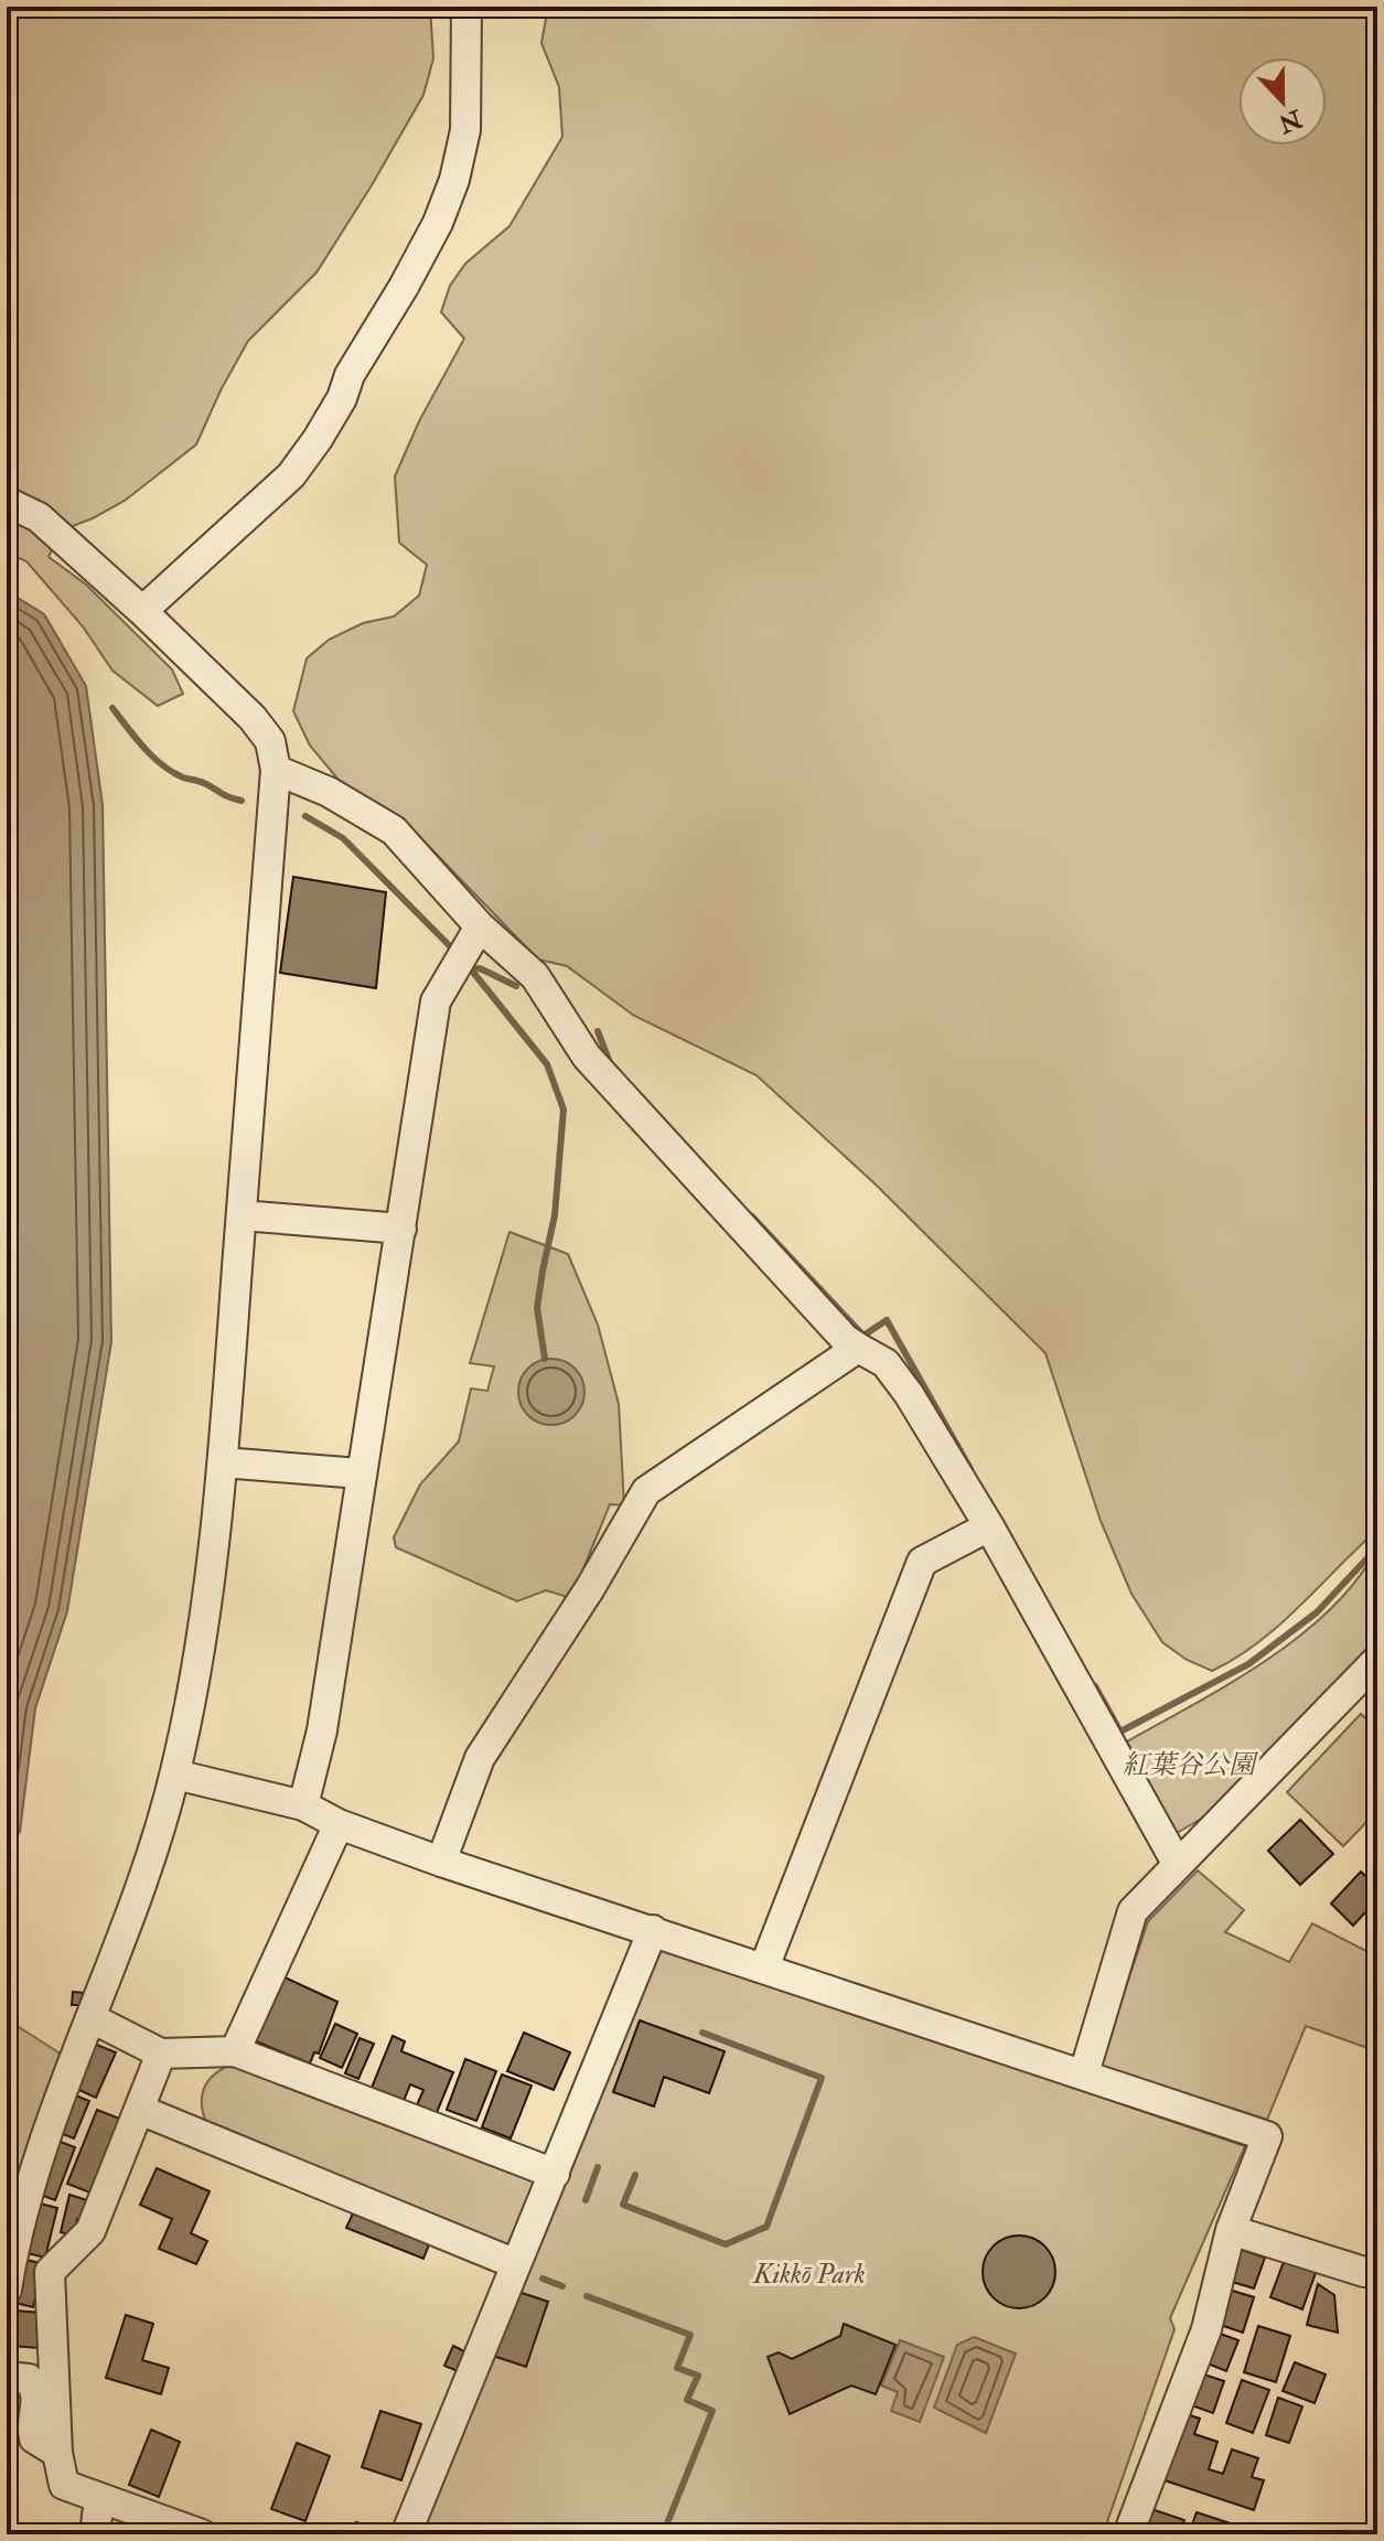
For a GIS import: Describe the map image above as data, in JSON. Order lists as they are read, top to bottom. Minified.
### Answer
{"parks":["紅葉谷公園","Kikkō Park"],"north":"bottom"}
